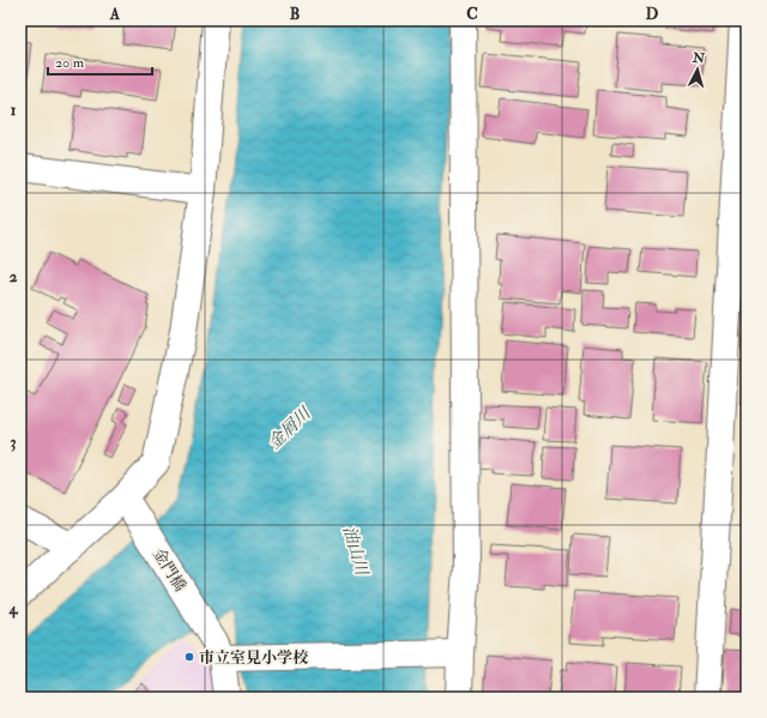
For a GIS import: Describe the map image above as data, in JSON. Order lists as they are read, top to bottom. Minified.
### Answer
{"streets":{"street":["金門橋"]},"water":["金屑川","油山川"],"places":["市立室見小学校"],"scale_bar":"20 m","north":"top","grid":{"columns":["A","B","C","D"],"rows":["1","2","3","4"]}}
